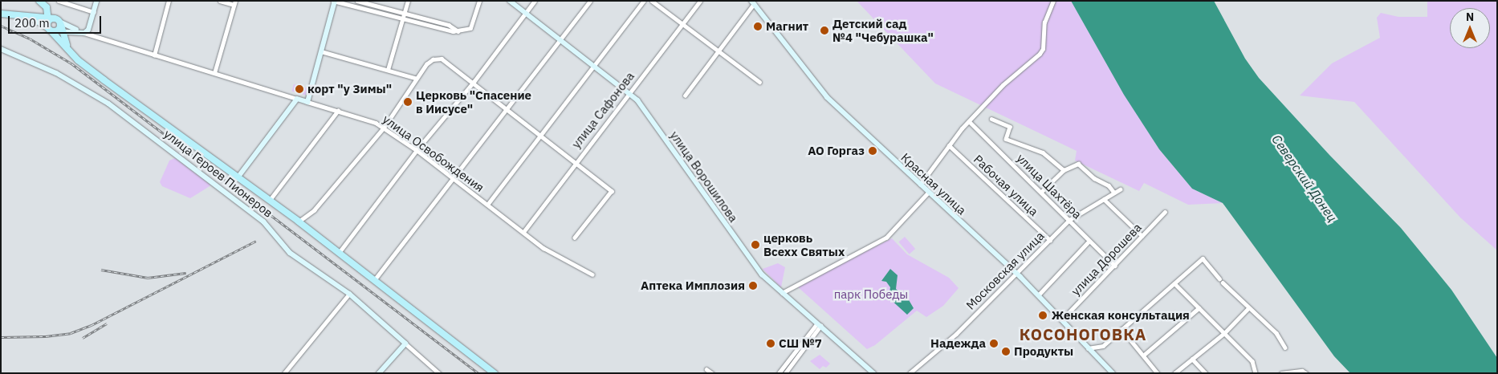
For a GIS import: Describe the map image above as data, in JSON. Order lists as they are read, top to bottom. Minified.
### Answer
{"streets":{"main road":["улица Героев Пионеров"],"street":["улица Сафонова","улица Освобождения","улица Ворошилова","Красная улица","Рабочая улица","улица Шахтёра","улица Дорошева","Московская улица"]},"crossings":[["улица Сафонова","улица Освобождения"],["улица Сафонова","улица Ворошилова"],["Красная улица","улица Дорошева"],["Красная улица","Московская улица"],["Рабочая улица","Московская улица"],["улица Шахтёра","улица Дорошева"],["улица Шахтёра","Московская улица"]],"districts":["КОСОНОГОВКА"],"water":["Северский Донец"],"parks":["парк Победы"],"places":["Магнит","Детский сад №4 \"Чебурашка\"","корт \"у Зимы\"","Церковь \"Спасение в Иисусе\"","АО Горгаз","церковь Всехх Святых","Аптека Имплозия","Женская консультация","СШ №7","Надежда","Продукты"],"scale_bar":"200 m","north":"top"}
